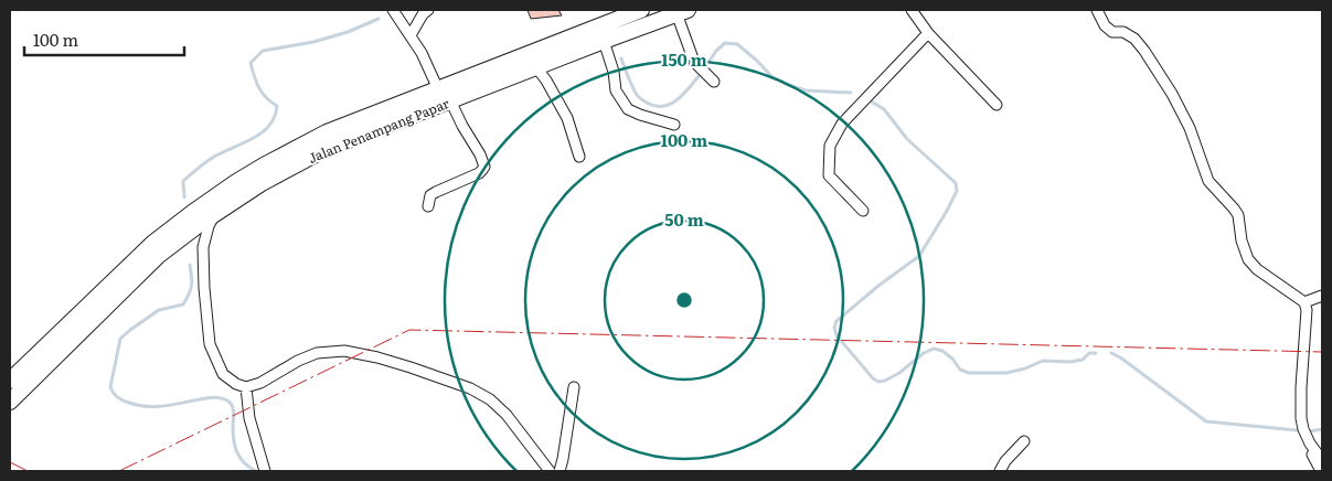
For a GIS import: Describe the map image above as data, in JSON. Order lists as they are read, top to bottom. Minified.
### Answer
{"streets":{"main road":["Jalan Penampang Papar"]},"scale_bar":"100 m","rings":["150 m","100 m","50 m"]}
